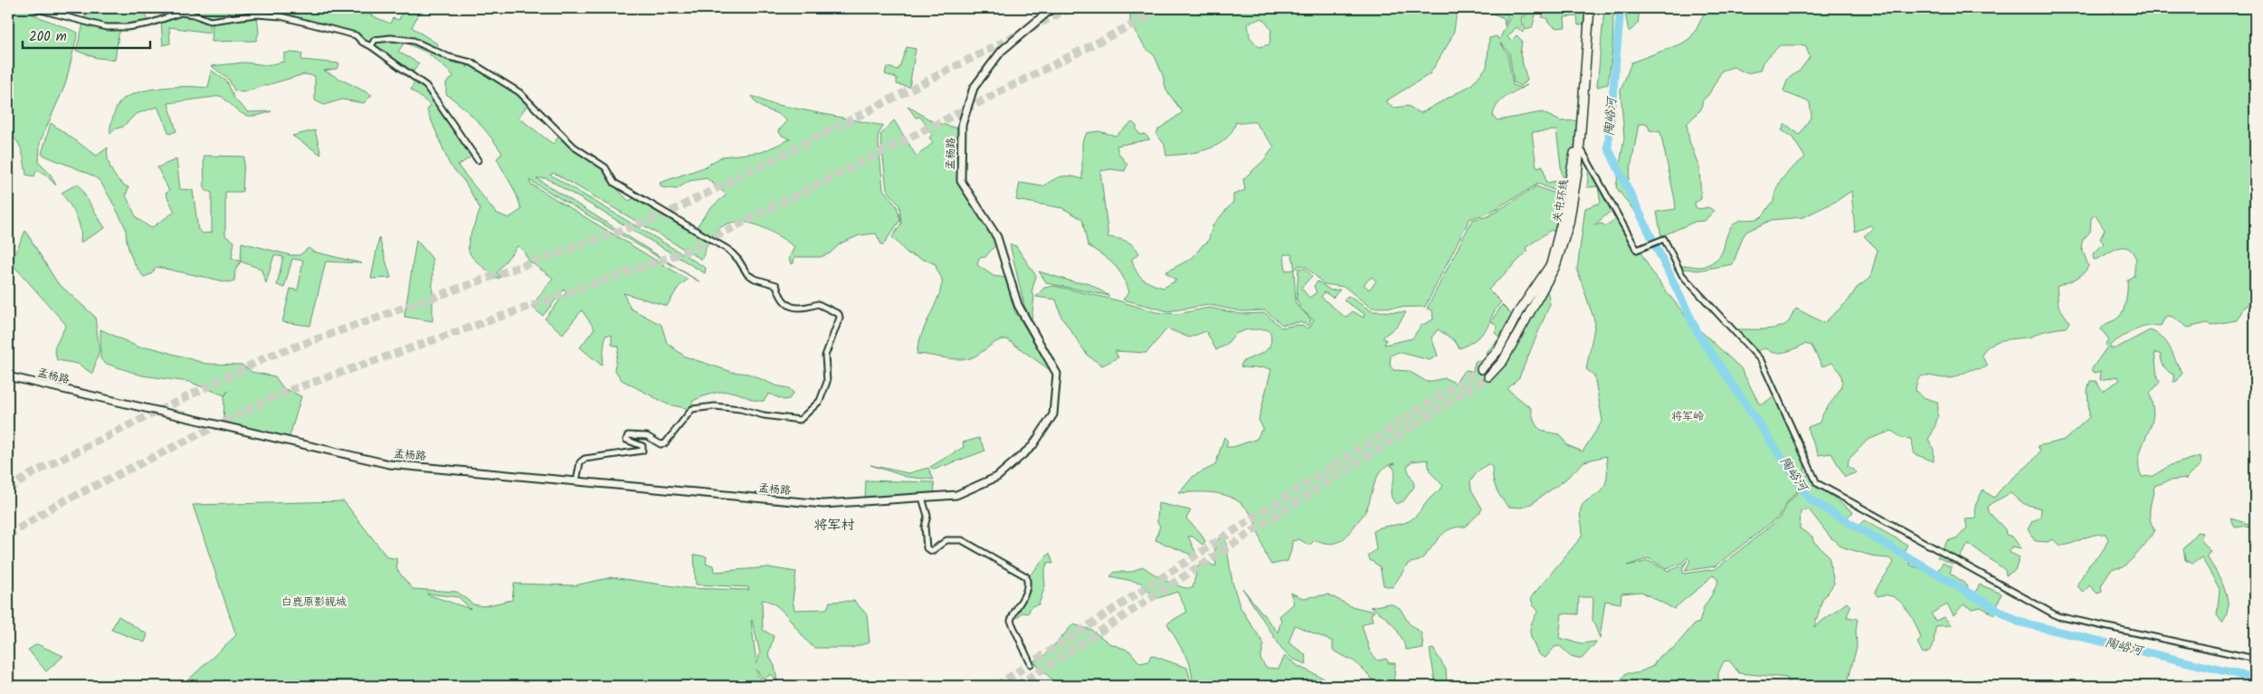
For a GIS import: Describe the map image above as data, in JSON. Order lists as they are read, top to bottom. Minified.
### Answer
{"streets":{"highway":["关中环线"],"main road":["孟杨路"]},"districts":["将军村"],"water":["陶峪河"],"parks":["将军岭","白鹿原影视城"],"scale_bar":"200 m"}
